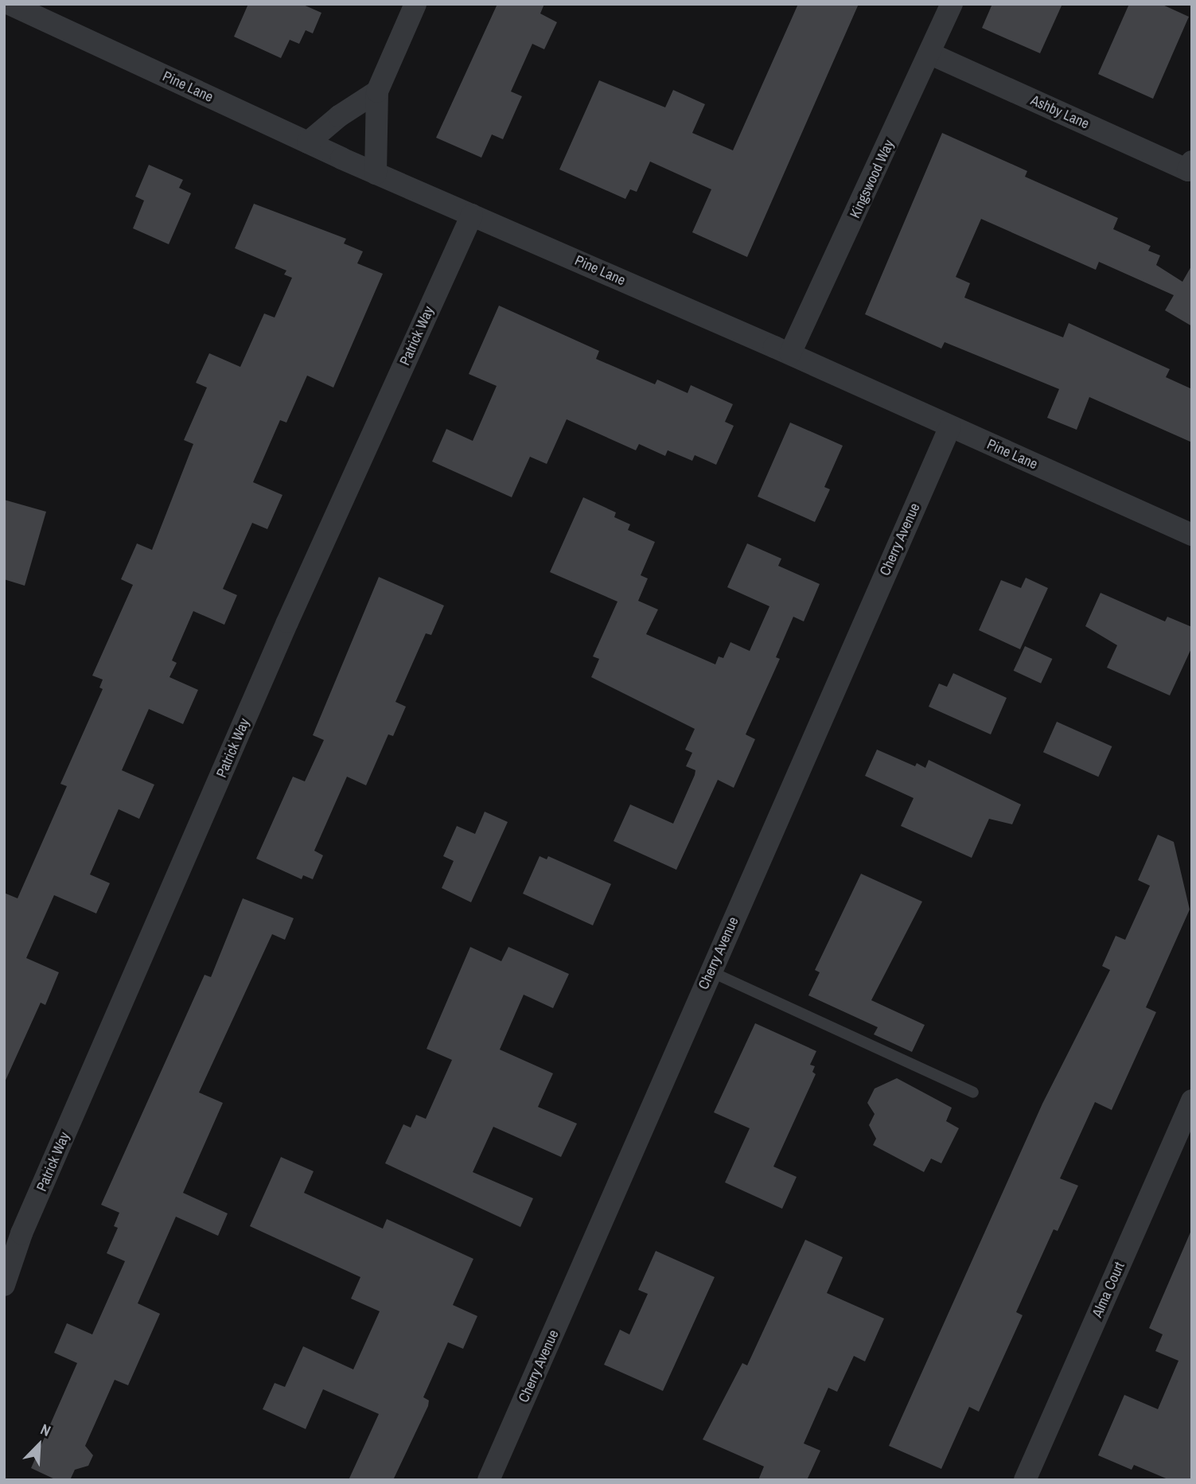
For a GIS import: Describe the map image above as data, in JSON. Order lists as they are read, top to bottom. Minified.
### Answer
{"streets":{"street":["Pine Lane","Ashby Lane","Kingswood Way","Patrick Way","Cherry Avenue","Alma Court"]},"crossings":[["Pine Lane","Kingswood Way"],["Pine Lane","Patrick Way"],["Pine Lane","Cherry Avenue"],["Ashby Lane","Kingswood Way"]],"north":"top right"}
